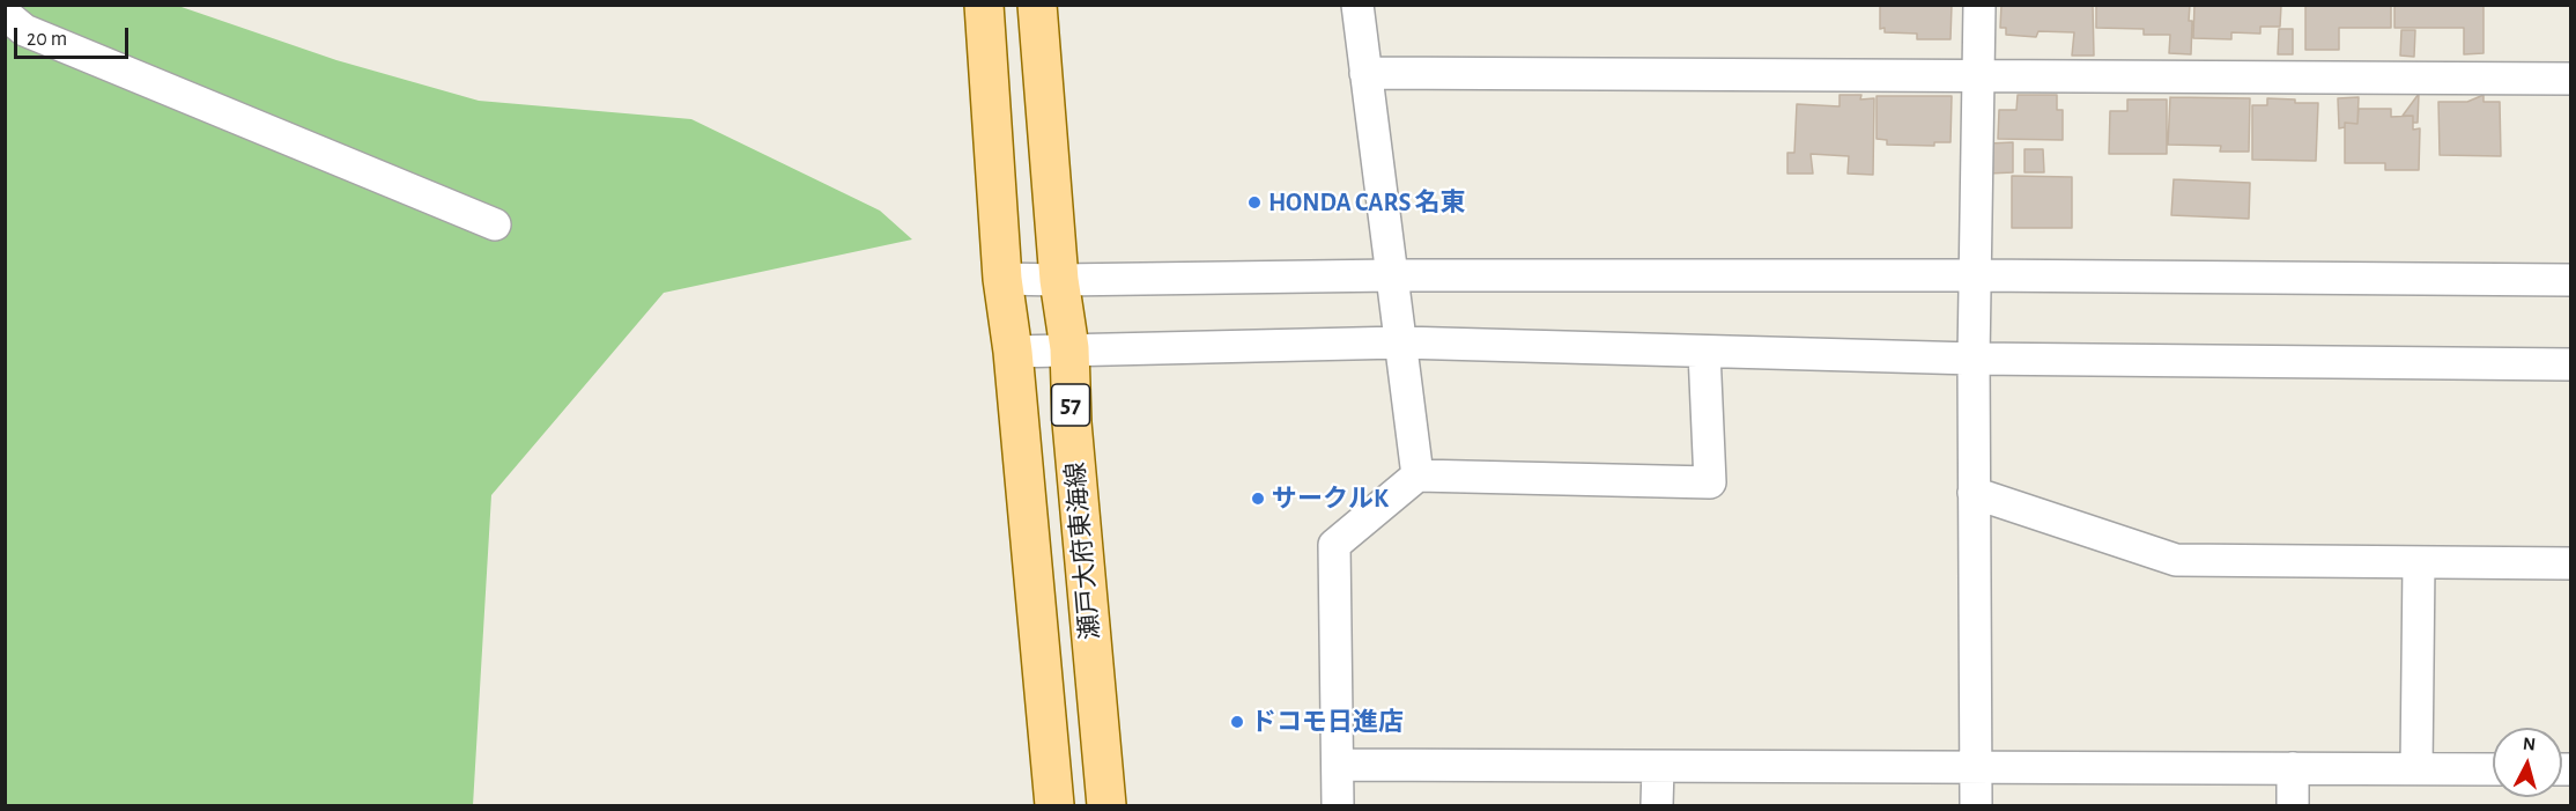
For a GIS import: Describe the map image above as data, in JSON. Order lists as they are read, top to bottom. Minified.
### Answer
{"streets":{"main road":["57","瀬戸大府東海線"]},"places":["HONDA CARS 名東","サークルK","ドコモ日進店"],"scale_bar":"20 m","north":"top"}
